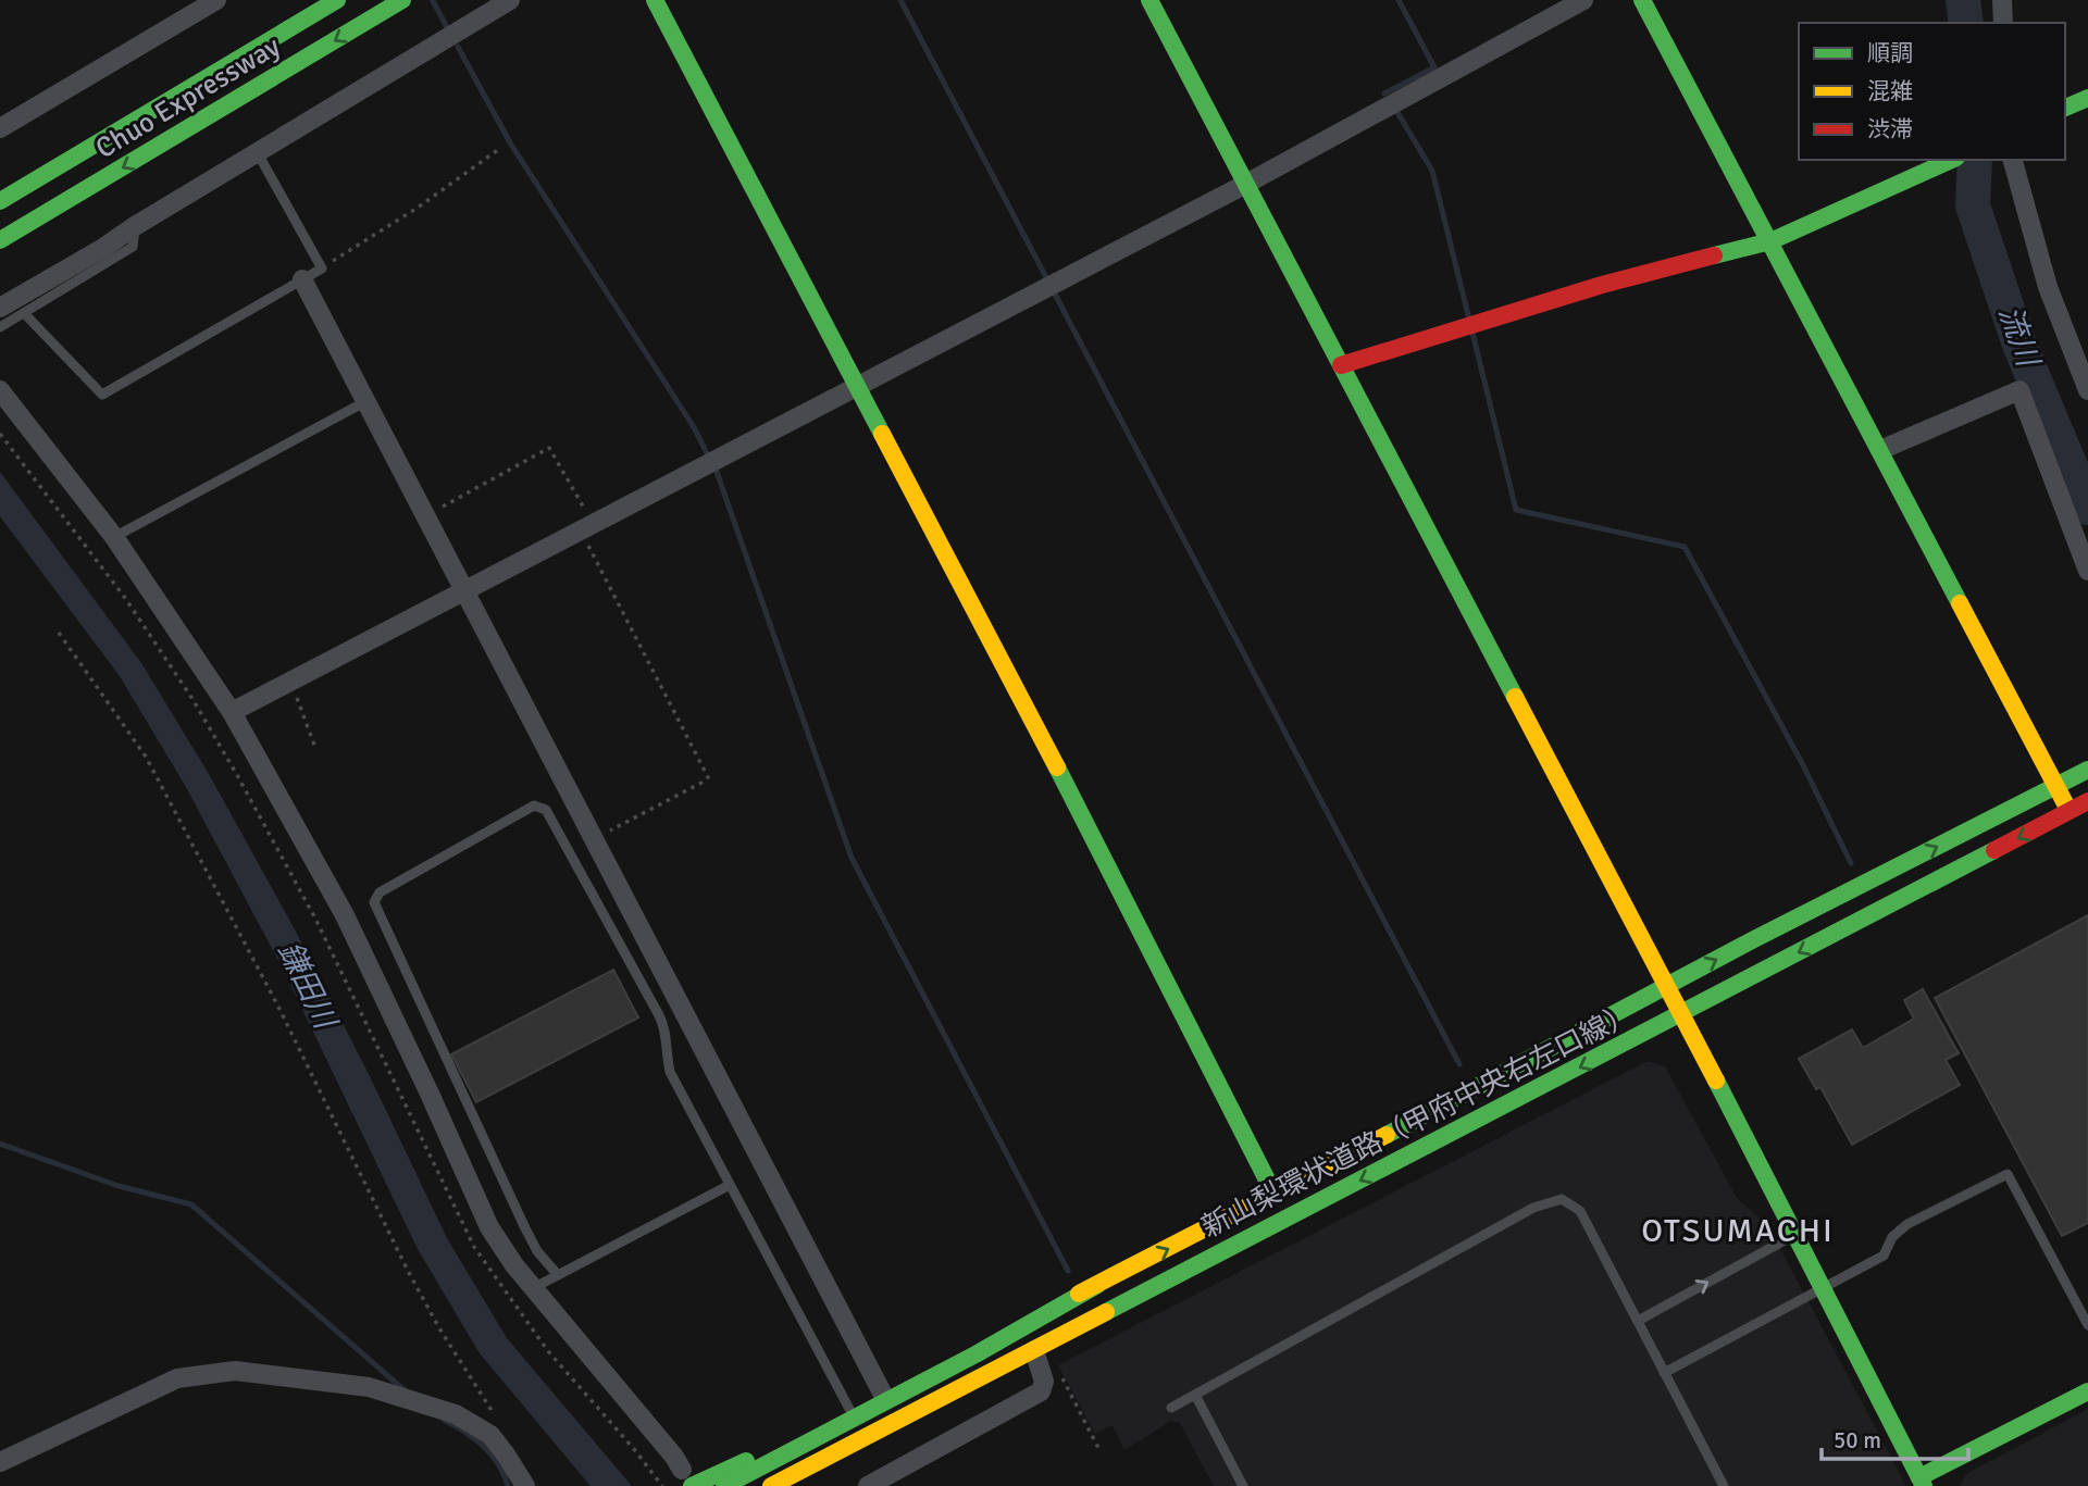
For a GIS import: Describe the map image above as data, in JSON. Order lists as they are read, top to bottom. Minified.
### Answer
{"streets":{"main road":["Chuo Expressway","新山梨環状道路（甲府中央右左口線）"]},"districts":["OTSUMACHI"],"water":["流川","鎌田川"],"legend":["順調","混雑","渋滞"],"scale_bar":"50 m"}
